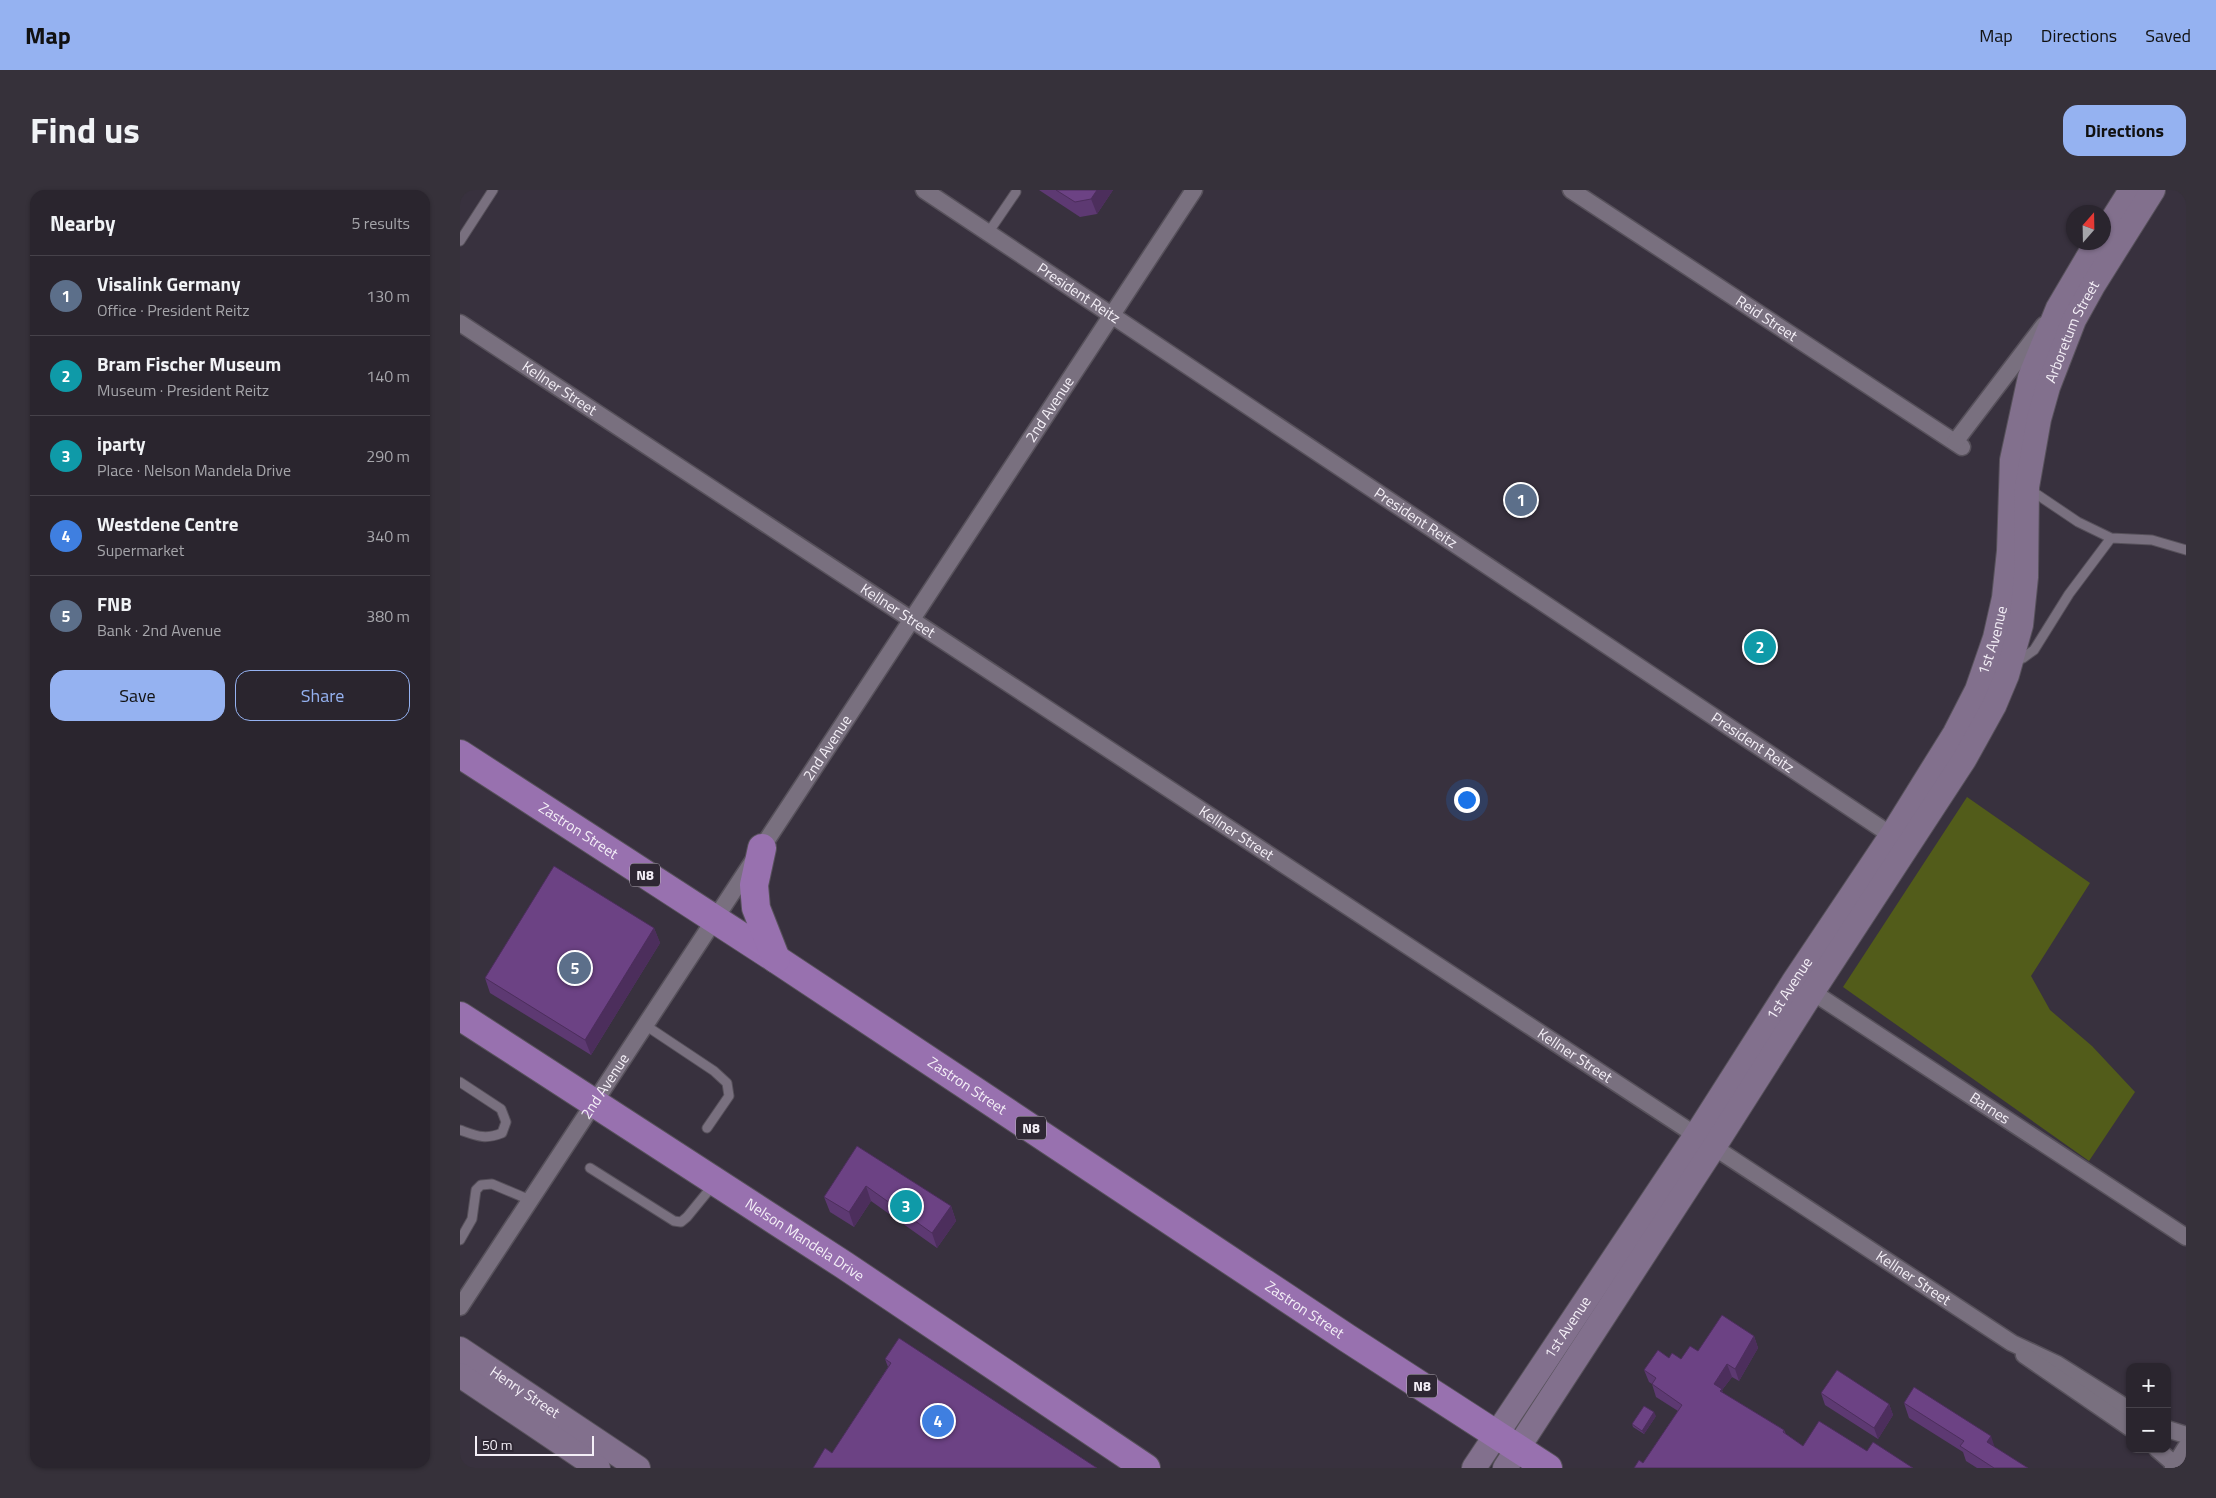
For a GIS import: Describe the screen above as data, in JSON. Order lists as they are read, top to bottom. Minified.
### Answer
{"streets":{"highway":["Zastron Street","N8","Nelson Mandela Drive"],"street":["President Reitz","Reid Street","Arboretum Street","Kellner Street","2nd Avenue","1st Avenue","Barnes","Henry Street"]},"crossings":[["President Reitz","2nd Avenue"],["President Reitz","1st Avenue"],["Reid Street","Arboretum Street"],["Arboretum Street","1st Avenue"],["Kellner Street","2nd Avenue"],["Kellner Street","1st Avenue"],["2nd Avenue","Zastron Street"],["2nd Avenue","Nelson Mandela Drive"],["1st Avenue","Zastron Street"],["1st Avenue","Barnes"]],"scale_bar":"50 m","north":"top","page":{"header":"Map","nav":["Map","Directions","Saved"],"title":"Find us","buttons":["Directions",["Save","Share"]],"heading":["Nearby","5 results"],"list":[{"mark":"1","name":"Visalink Germany","note":"Office · President Reitz","value":"130 m"},{"mark":"2","name":"Bram Fischer Museum","note":"Museum · President Reitz","value":"140 m"},{"mark":"3","name":"iparty","note":"Place · Nelson Mandela Drive","value":"290 m"},{"mark":"4","name":"Westdene Centre","note":"Supermarket","value":"340 m"},{"mark":"5","name":"FNB","note":"Bank · 2nd Avenue","value":"380 m"}],"pins":["1","2","5","3","4"],"map_buttons":["+","−"],"scale":"50 m"}}
